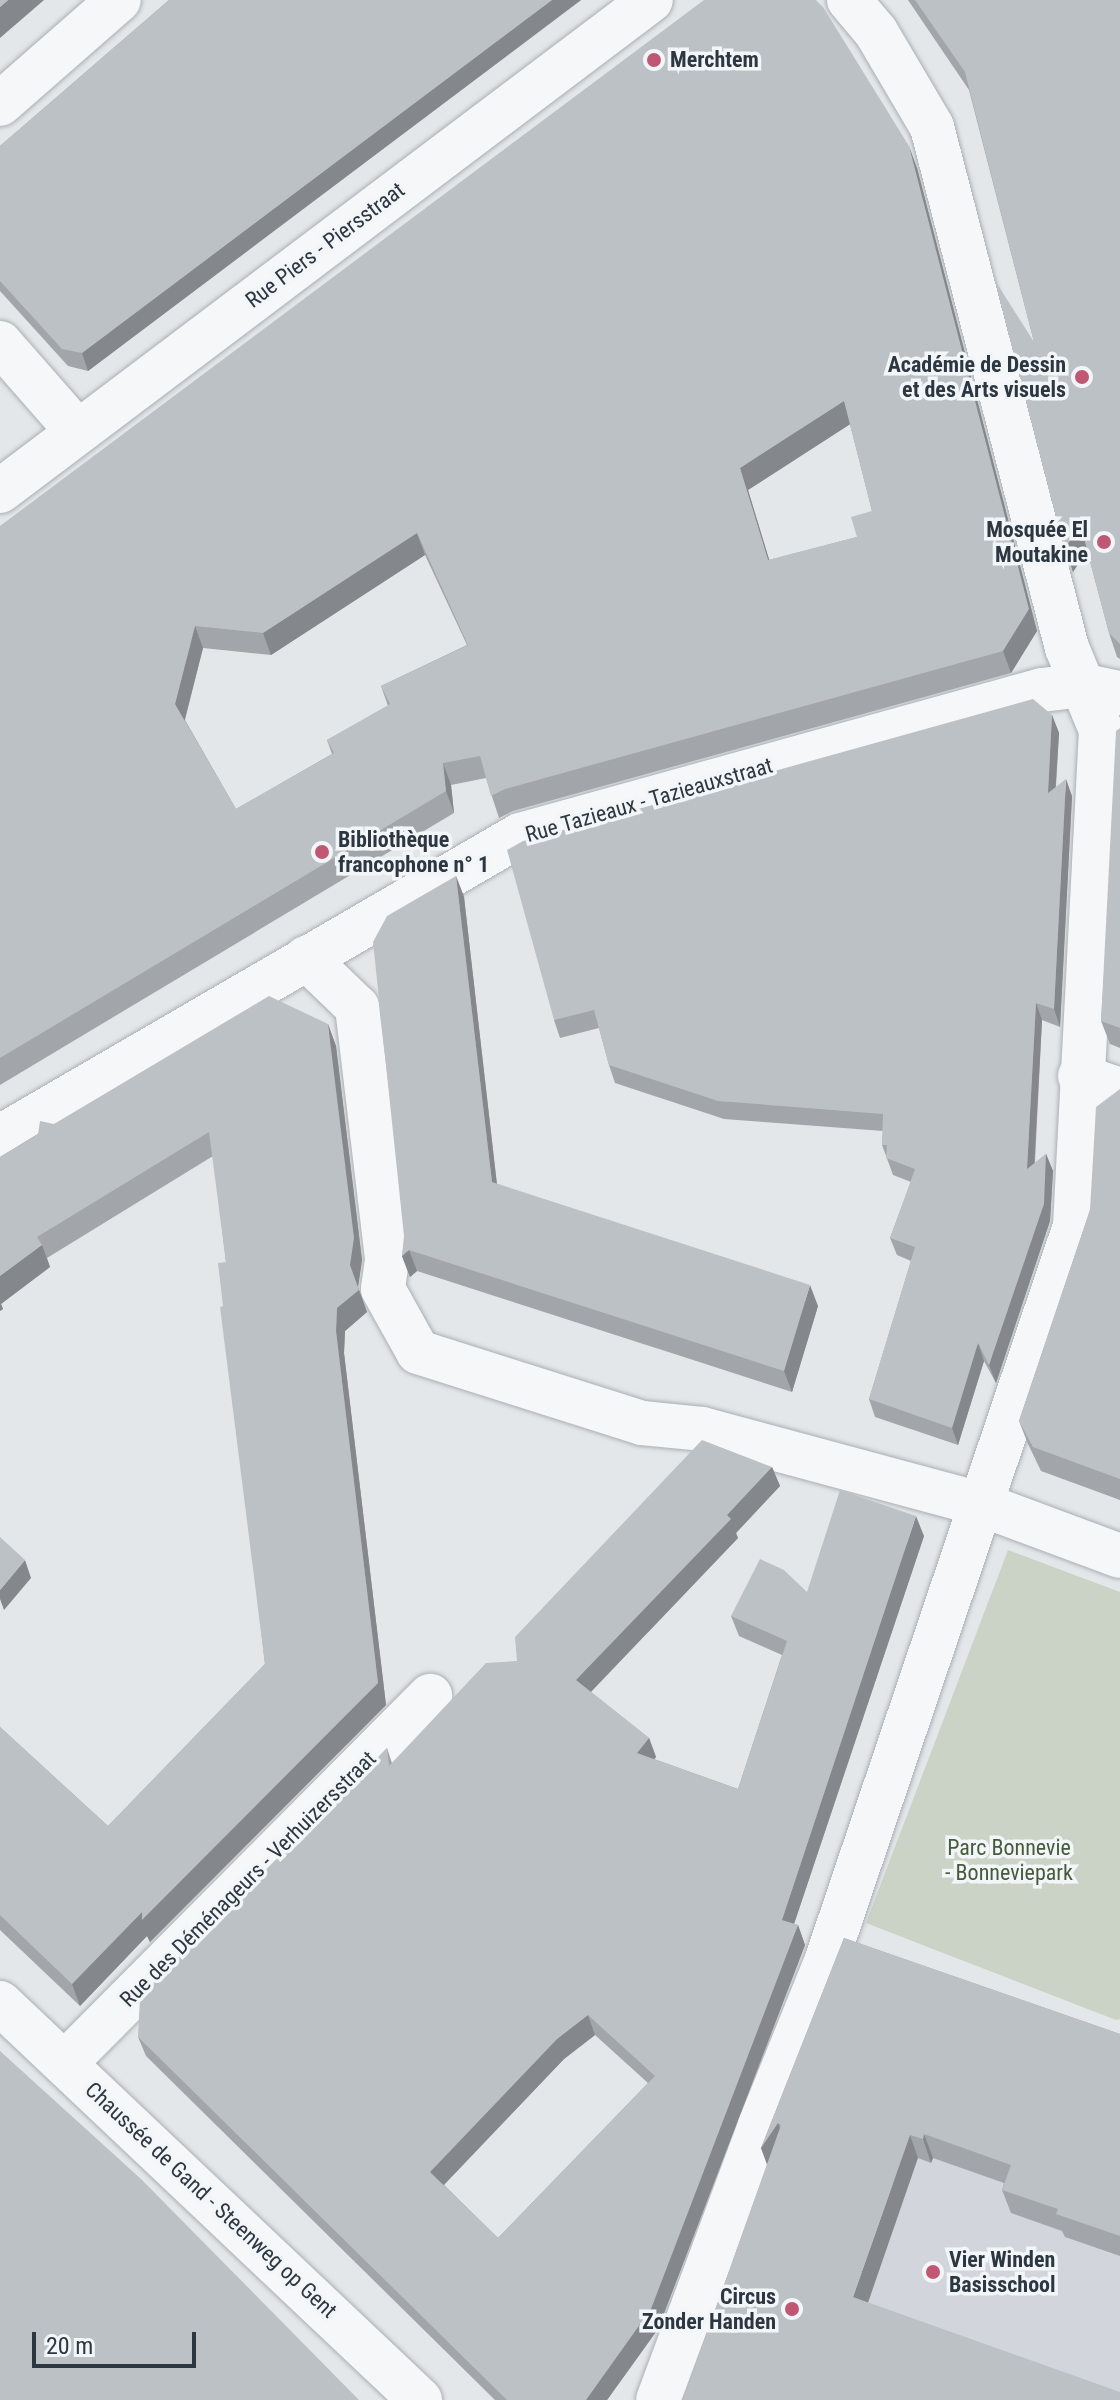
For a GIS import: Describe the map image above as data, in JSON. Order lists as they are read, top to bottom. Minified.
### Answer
{"streets":{"street":["Rue Piers - Piersstraat","Rue Tazieaux - Tazieauxstraat","Rue des Déménageurs - Verhuizersstraat","Chaussée de Gand - Steenweg op Gent"]},"crossings":[["Rue des Déménageurs - Verhuizersstraat","Chaussée de Gand - Steenweg op Gent"]],"parks":["Parc Bonnevie - Bonneviepark"],"places":["Merchtem","Académie de Dessin et des Arts visuels","Mosquée El Moutakine","Bibliothèque francophone n° 1","Vier Winden Basisschool","Circus Zonder Handen"],"scale_bar":"20 m"}
